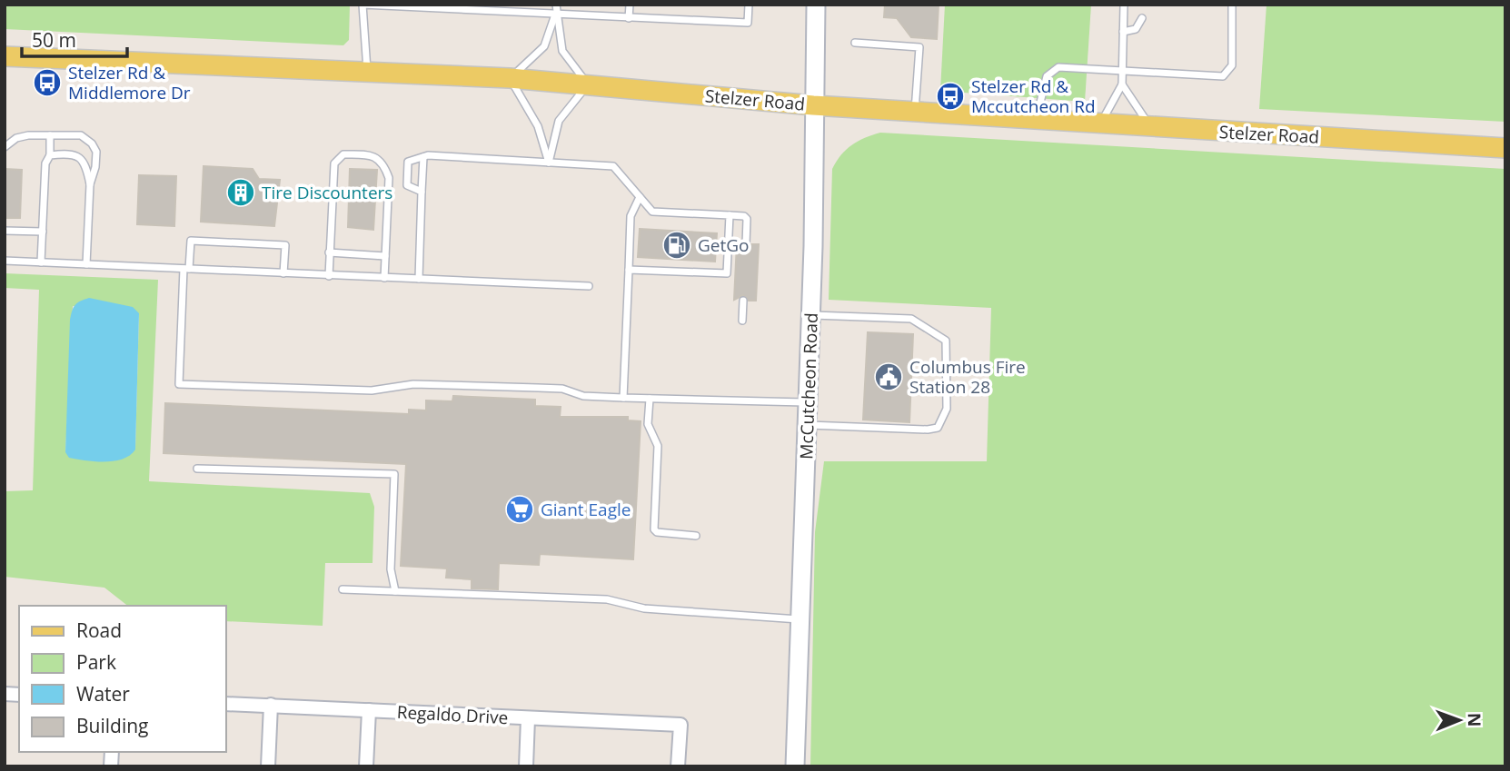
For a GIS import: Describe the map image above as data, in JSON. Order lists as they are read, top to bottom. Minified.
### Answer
{"streets":{"main road":["Stelzer Road","McCutcheon Road"],"street":["Regaldo Drive"]},"crossings":[["Stelzer Road","McCutcheon Road"]],"places":{"bus stop":["Stelzer Rd & Middlemore Dr","Stelzer Rd & Mccutcheon Rd"],"building":["Tire Discounters"],"fuel station":["GetGo"],"public building":["Columbus Fire Station 28"],"supermarket":["Giant Eagle"]},"legend":["Road","Park","Water","Building"],"scale_bar":"50 m","north":"right"}
